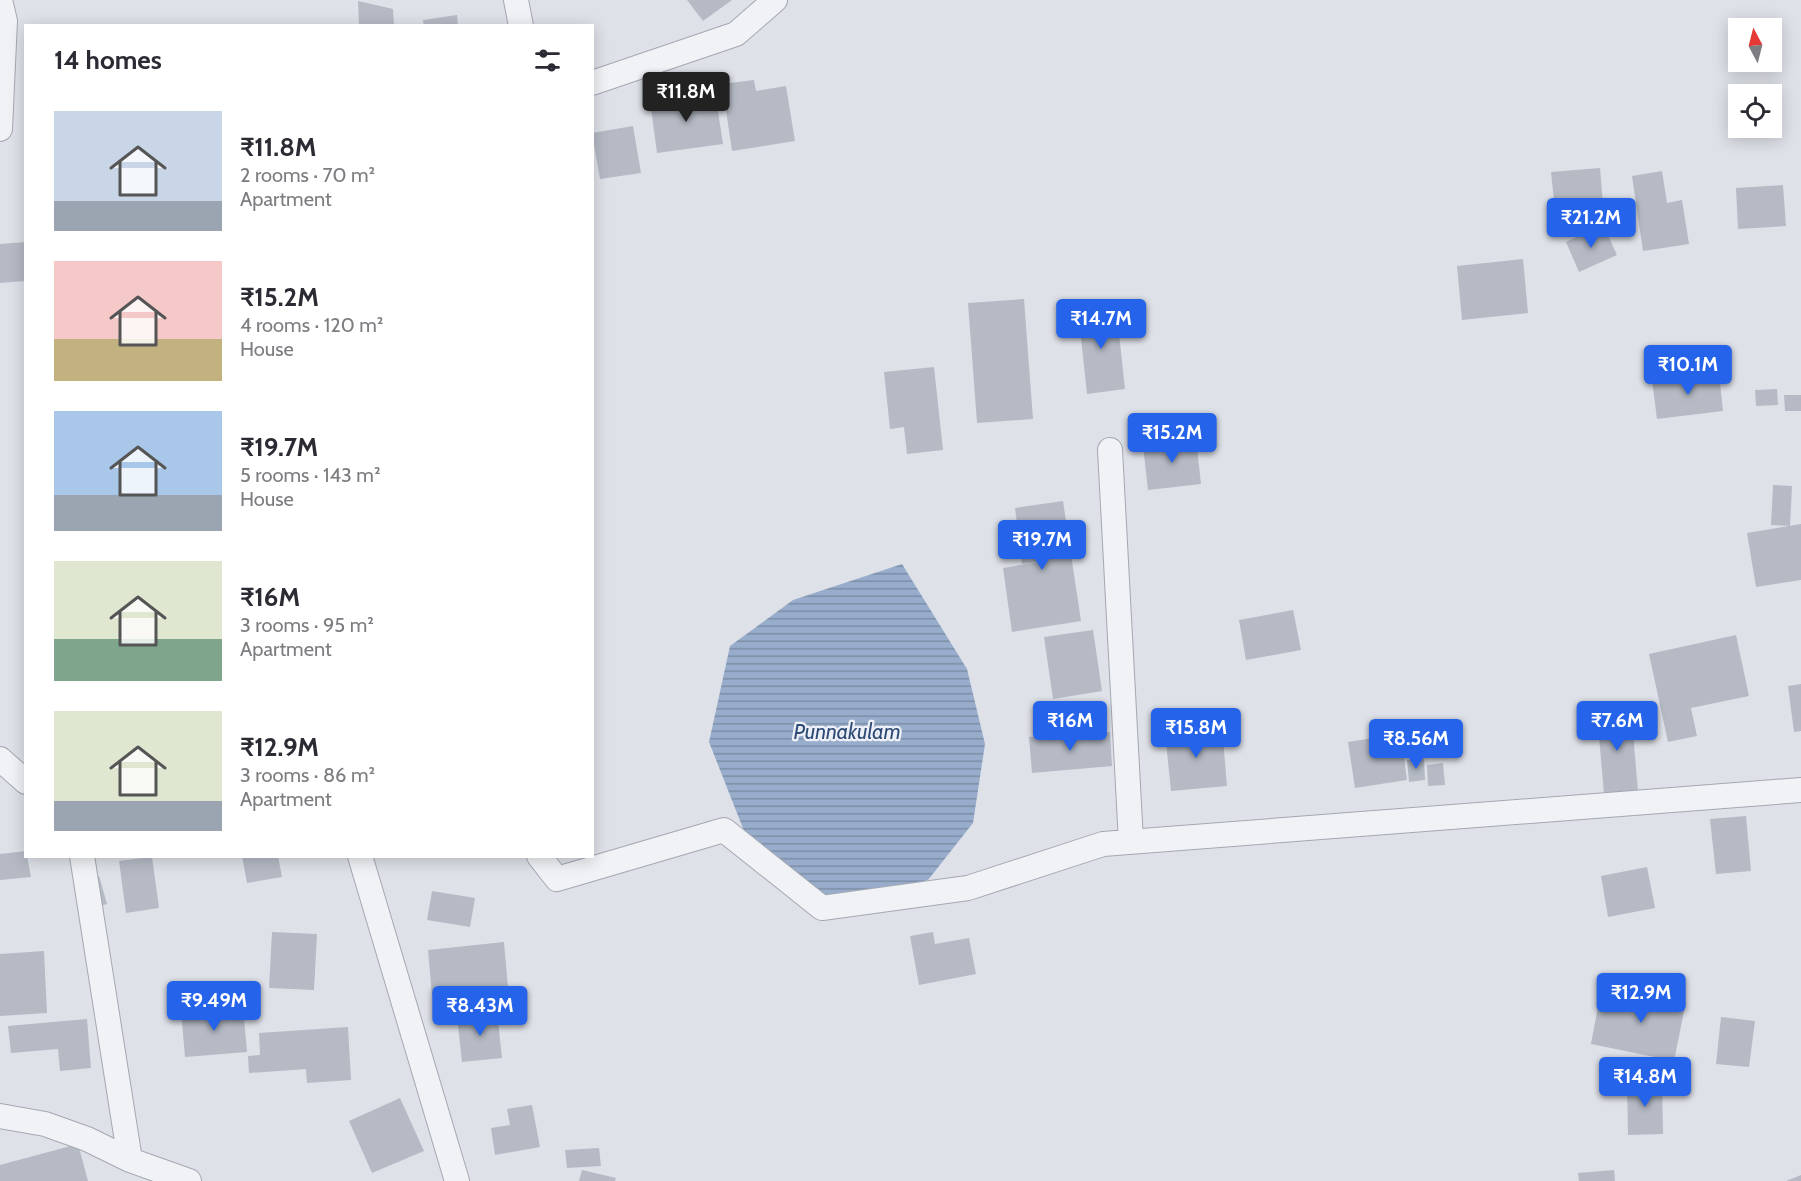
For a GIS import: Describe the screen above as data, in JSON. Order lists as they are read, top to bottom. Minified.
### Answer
{"water":["Punnakulam"],"north":"top","page":{"heading":"14 homes","price":["₹11.8M","₹21.2M","₹14.7M","₹10.1M","₹15.2M","₹19.7M","₹16M","₹7.6M","₹15.8M","₹8.56M","₹12.9M","₹9.49M","₹8.43M","₹14.8M"],"list":[{"name":"₹11.8M","note":"2 rooms · 70 m² · Apartment"},{"name":"₹15.2M","note":"4 rooms · 120 m² · House"},{"name":"₹19.7M","note":"5 rooms · 143 m² · House"},{"name":"₹16M","note":"3 rooms · 95 m² · Apartment"},{"name":"₹12.9M","note":"3 rooms · 86 m² · Apartment"}]}}
